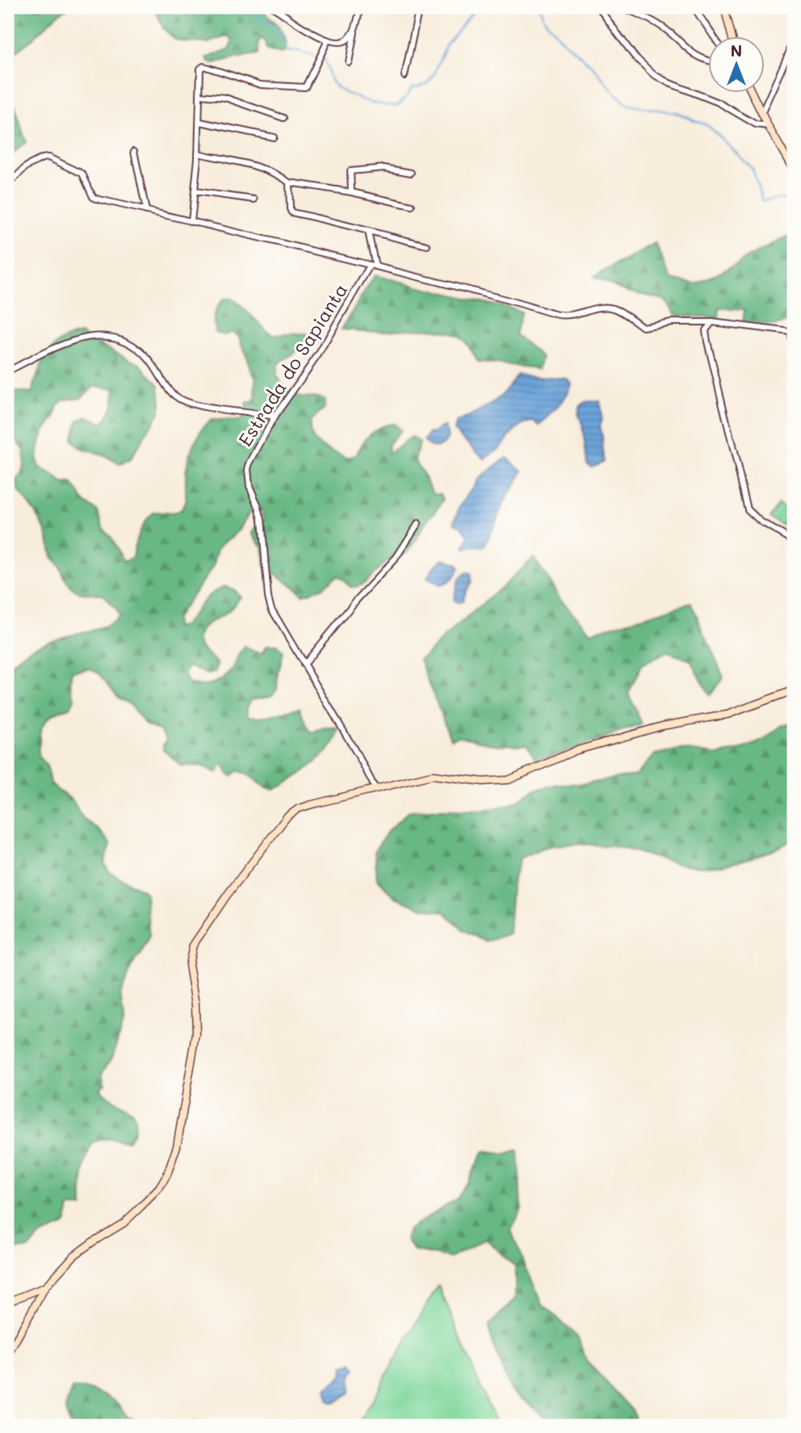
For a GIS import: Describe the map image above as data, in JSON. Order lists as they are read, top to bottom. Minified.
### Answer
{"streets":{"street":["Estrada do Sapianta"]},"north":"top"}
